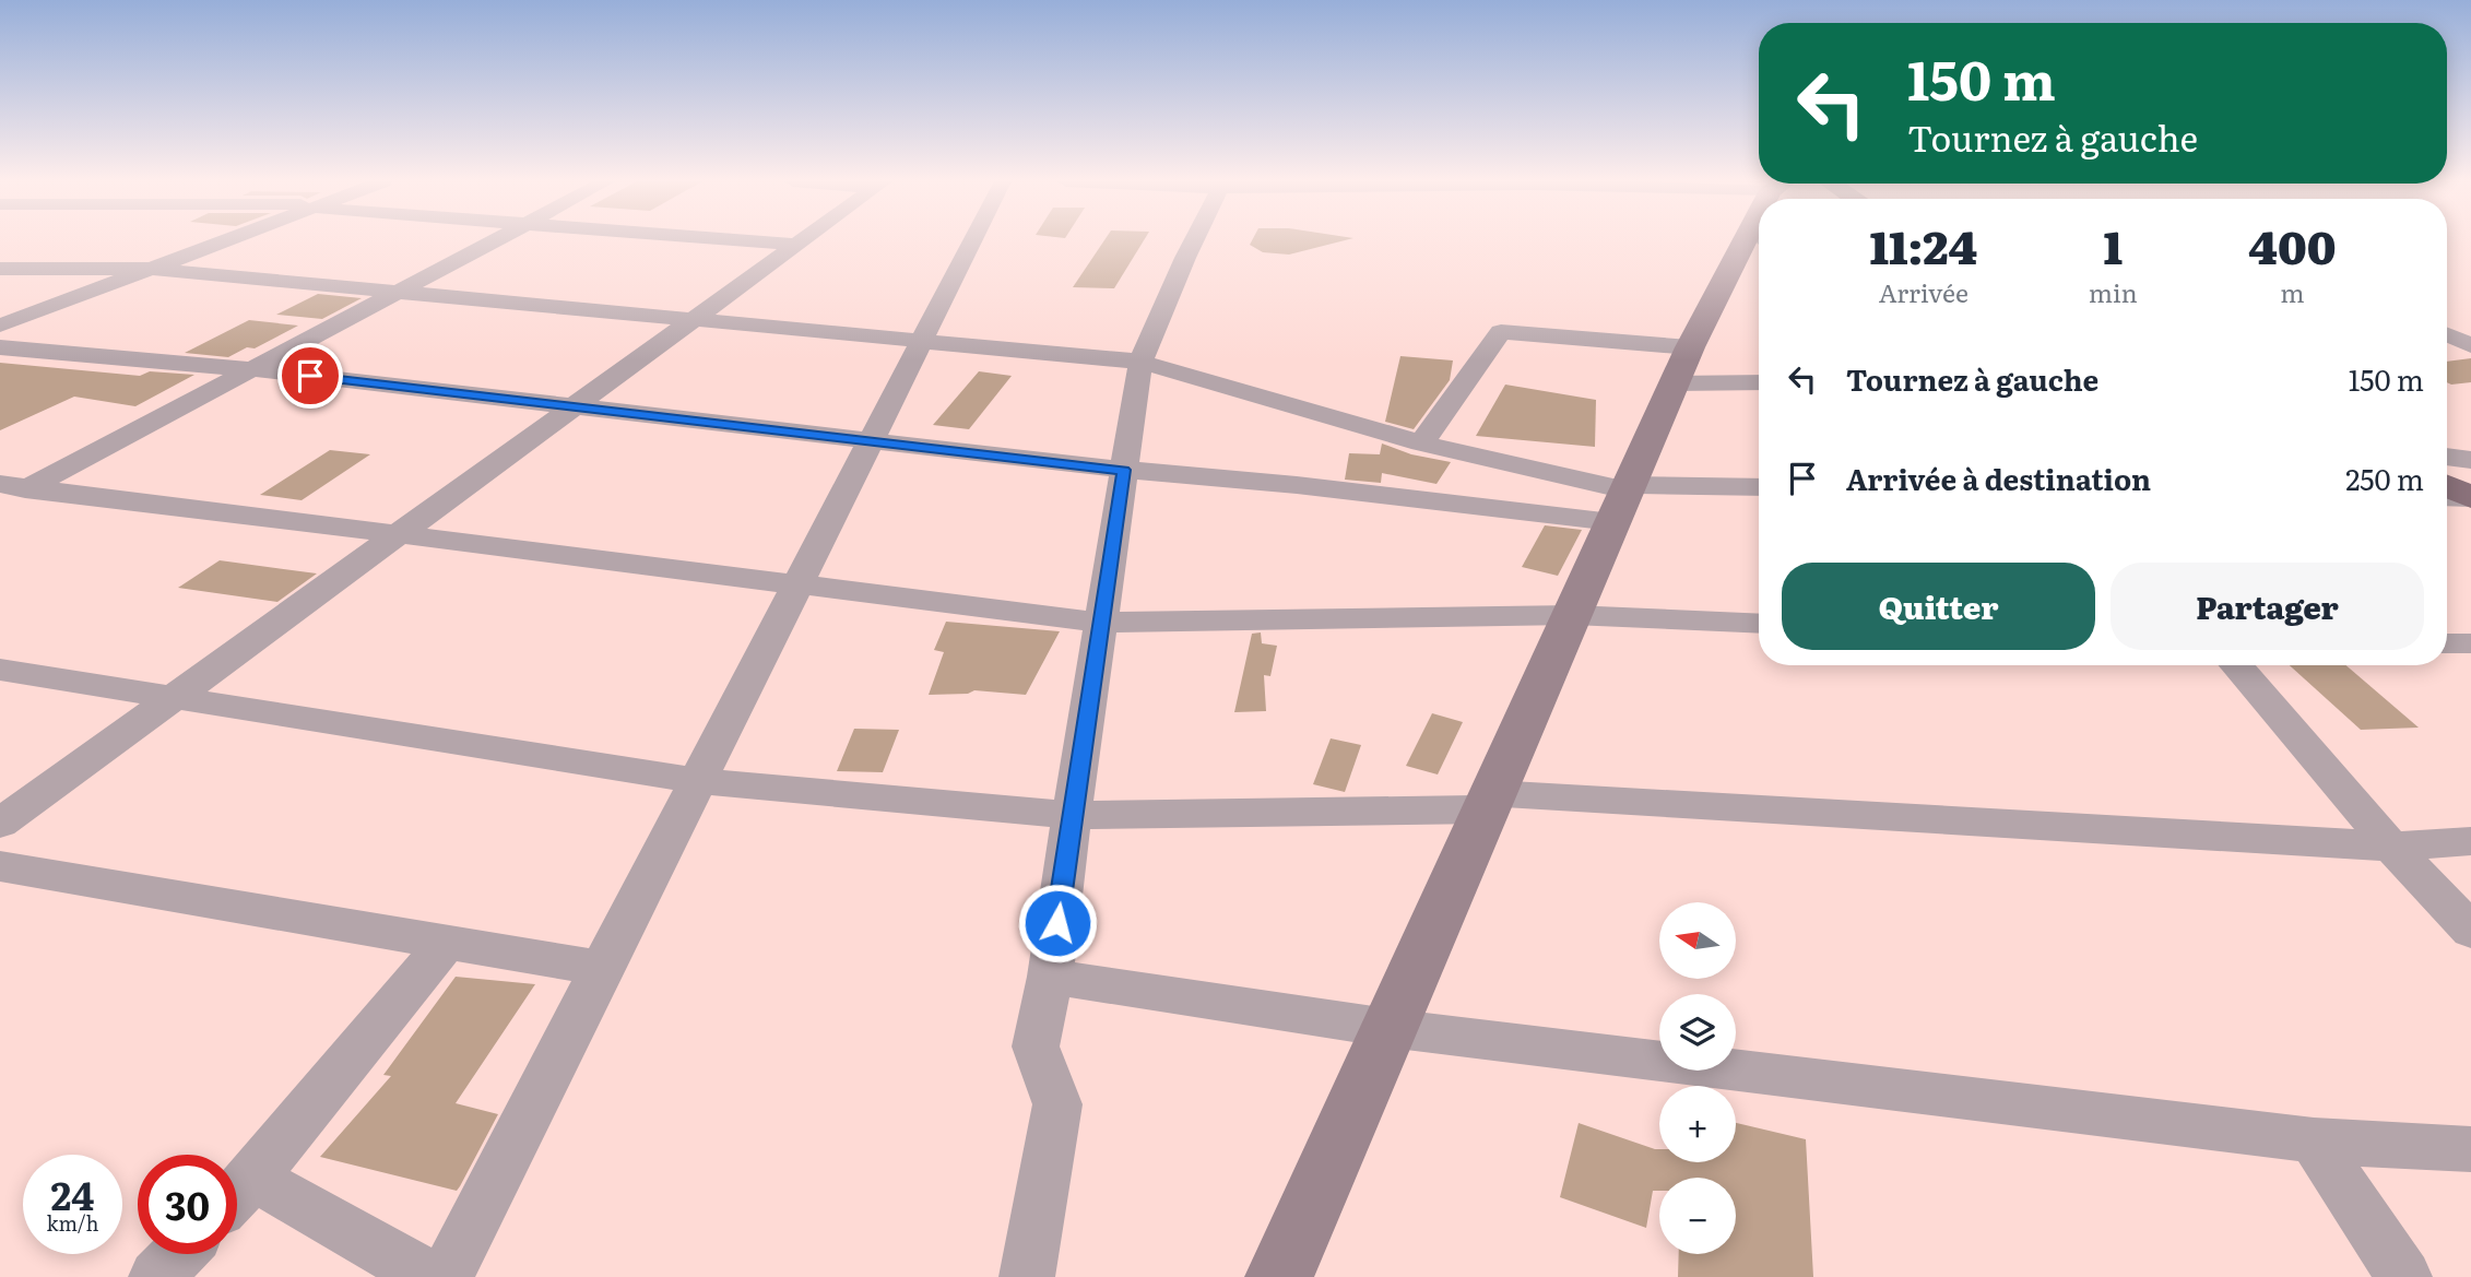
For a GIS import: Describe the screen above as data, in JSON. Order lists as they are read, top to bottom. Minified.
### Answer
{"north":"left","page":{"turn":["150 m","Tournez à gauche"],"eta":["11:24","Arrivée","1","min","400","m"],"list":[{"name":"Tournez à gauche","value":"150 m"},{"name":"Arrivée à destination","value":"250 m"}],"buttons":["Quitter","Partager"],"map_buttons":["+","−"],"speed":"24 km/h","limit":"30"}}
